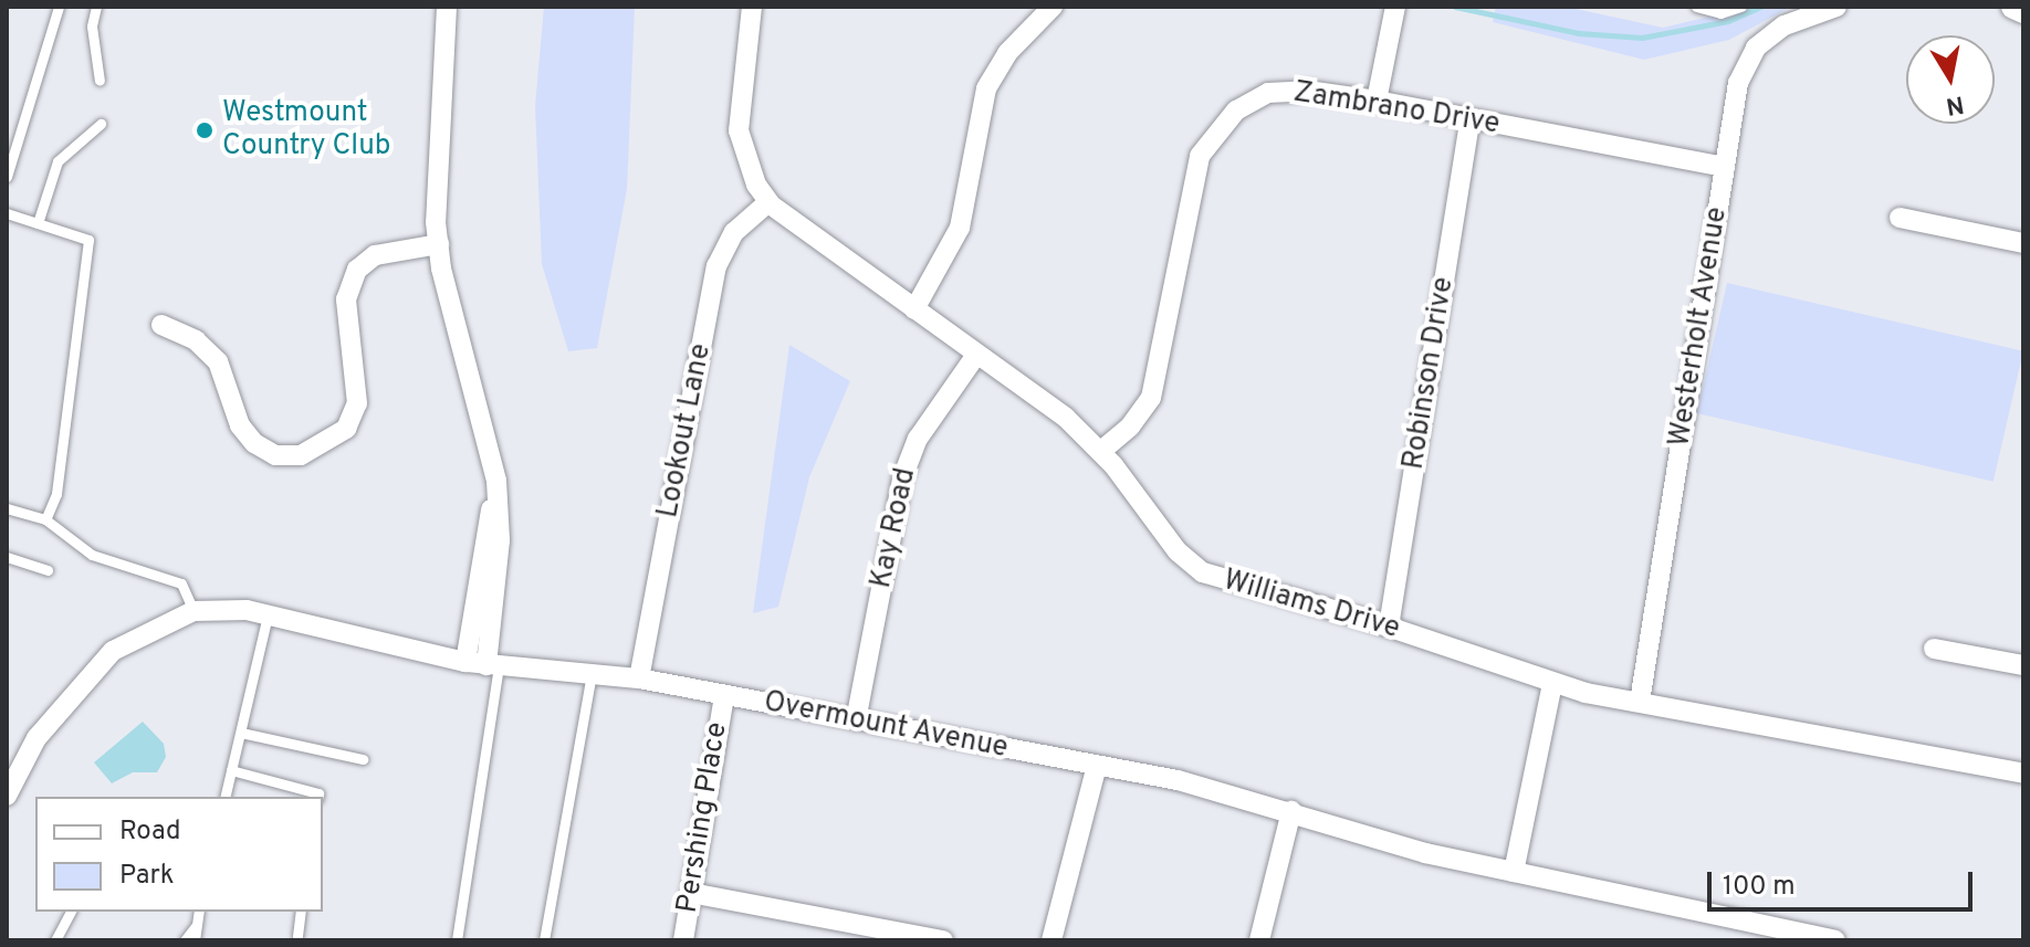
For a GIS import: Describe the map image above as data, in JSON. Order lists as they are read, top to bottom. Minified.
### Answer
{"streets":{"street":["Zambrano Drive","Westerholt Avenue","Robinson Drive","Lookout Lane","Kay Road","Williams Drive","Overmount Avenue","Pershing Place"]},"crossings":[["Zambrano Drive","Westerholt Avenue"],["Zambrano Drive","Robinson Drive"],["Zambrano Drive","Williams Drive"],["Westerholt Avenue","Williams Drive"],["Robinson Drive","Williams Drive"],["Lookout Lane","Williams Drive"],["Lookout Lane","Overmount Avenue"],["Kay Road","Williams Drive"],["Kay Road","Overmount Avenue"],["Overmount Avenue","Pershing Place"]],"places":["Westmount Country Club"],"legend":["Road","Park"],"scale_bar":"100 m","north":"bottom"}
